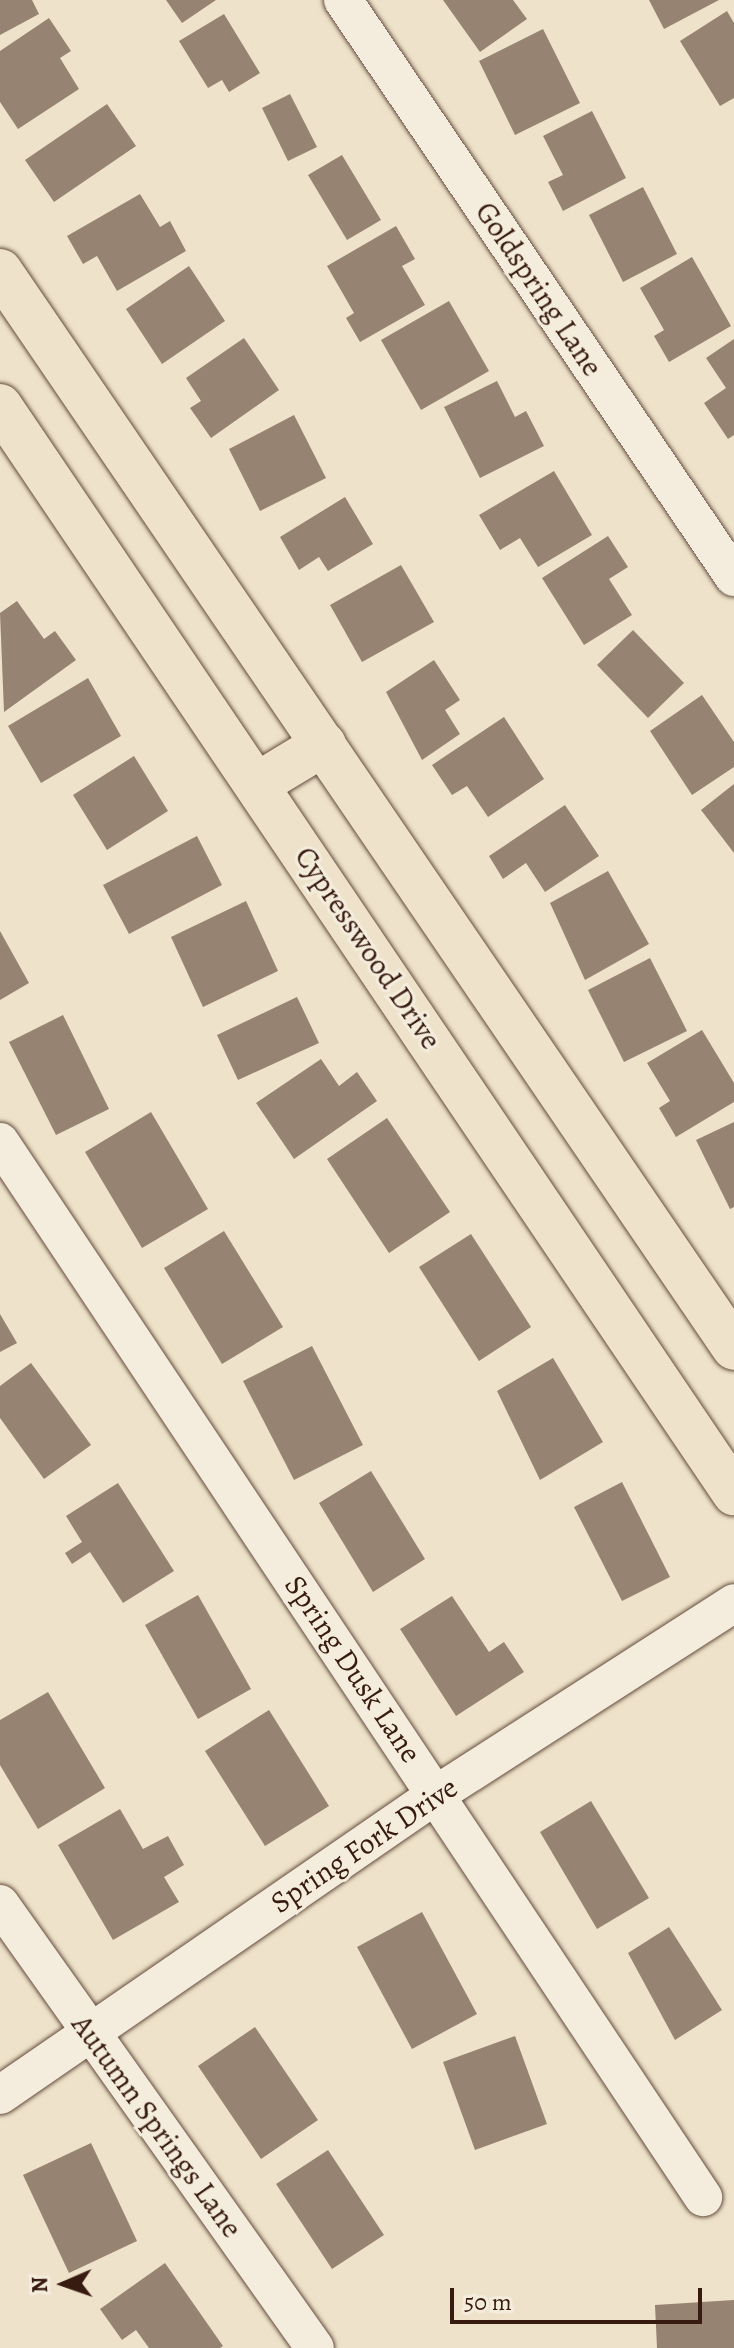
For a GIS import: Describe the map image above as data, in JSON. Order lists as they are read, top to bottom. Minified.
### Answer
{"streets":{"main road":["Cypresswood Drive"],"street":["Goldspring Lane","Spring Dusk Lane","Spring Fork Drive","Autumn Springs Lane"]},"crossings":[["Spring Dusk Lane","Spring Fork Drive"],["Spring Fork Drive","Autumn Springs Lane"]],"scale_bar":"50 m","north":"left"}
